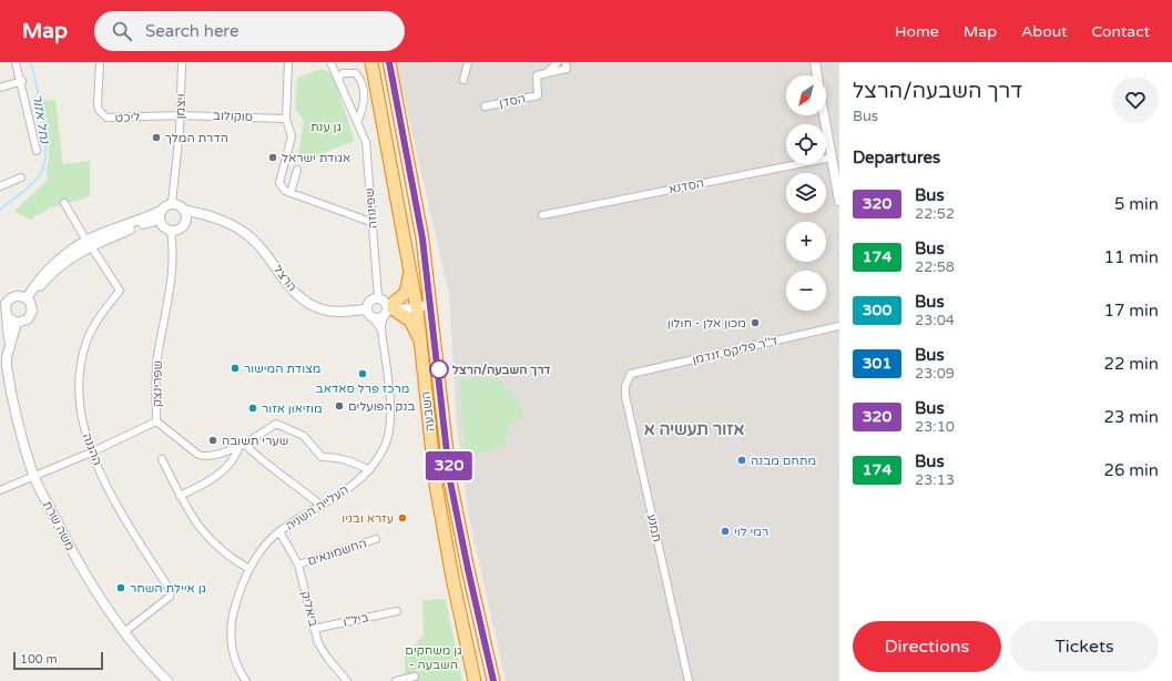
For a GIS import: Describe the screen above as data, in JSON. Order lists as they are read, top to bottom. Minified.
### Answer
{"streets":{"highway":["השבעה"],"street":["הסדן","ויצמן","סוקולוב","ליכט","הסדנא","שפינוזה","הרצל","ד''ר פליקס זנדמן","שפרינצק","ההגנה","העלייה השניה","משה שרת","תמנע","החשמונאים","ביאליק","ביל\"ו"]},"crossings":[["ויצמן","סוקולוב"],["ויצמן","ליכט"],["ויצמן","הרצל"],["ויצמן","שפרינצק"],["סוקולוב","ליכט"],["הרצל","שפרינצק"],["ד''ר פליקס זנדמן","תמנע"],["שפרינצק","ההגנה"],["שפרינצק","משה שרת"],["ההגנה","משה שרת"],["העלייה השניה","ביאליק"],["החשמונאים","ביאליק"],["ביאליק","ביל\"ו"]],"districts":["אזור תעשיה א"],"water":["נחל אזור"],"parks":["גן ענת","גן משחקים - השבעה"],"places":["הדרת המלך","אגודת ישראל","מכון אלן - חולון","מצודת המישור","דרך השבעה/הרצל","מרכז פרל סאדאב","בנק הפועלים","מוזיאון אזור","שערי תשובה","מתחם מבנה","עזרא ובניו","רמי לוי","גן איילת השחר"],"lines":["bus line 320"],"scale_bar":"100 m","north":"bottom left","page":{"header":"Map","search":"Search here","nav":["Home","Map","About","Contact"],"on_map":"320","heading":[["דרך השבעה/הרצל","Bus"],"Departures"],"map_buttons":["+","−"],"list":[{"mark":"320","name":"Bus","note":"22:52","value":"5 min"},{"mark":"174","name":"Bus","note":"22:58","value":"11 min"},{"mark":"300","name":"Bus","note":"23:04","value":"17 min"},{"mark":"301","name":"Bus","note":"23:09","value":"22 min"},{"mark":"320","name":"Bus","note":"23:10","value":"23 min"},{"mark":"174","name":"Bus","note":"23:13","value":"26 min"}],"buttons":["Directions","Tickets"],"scale":"100 m"}}
